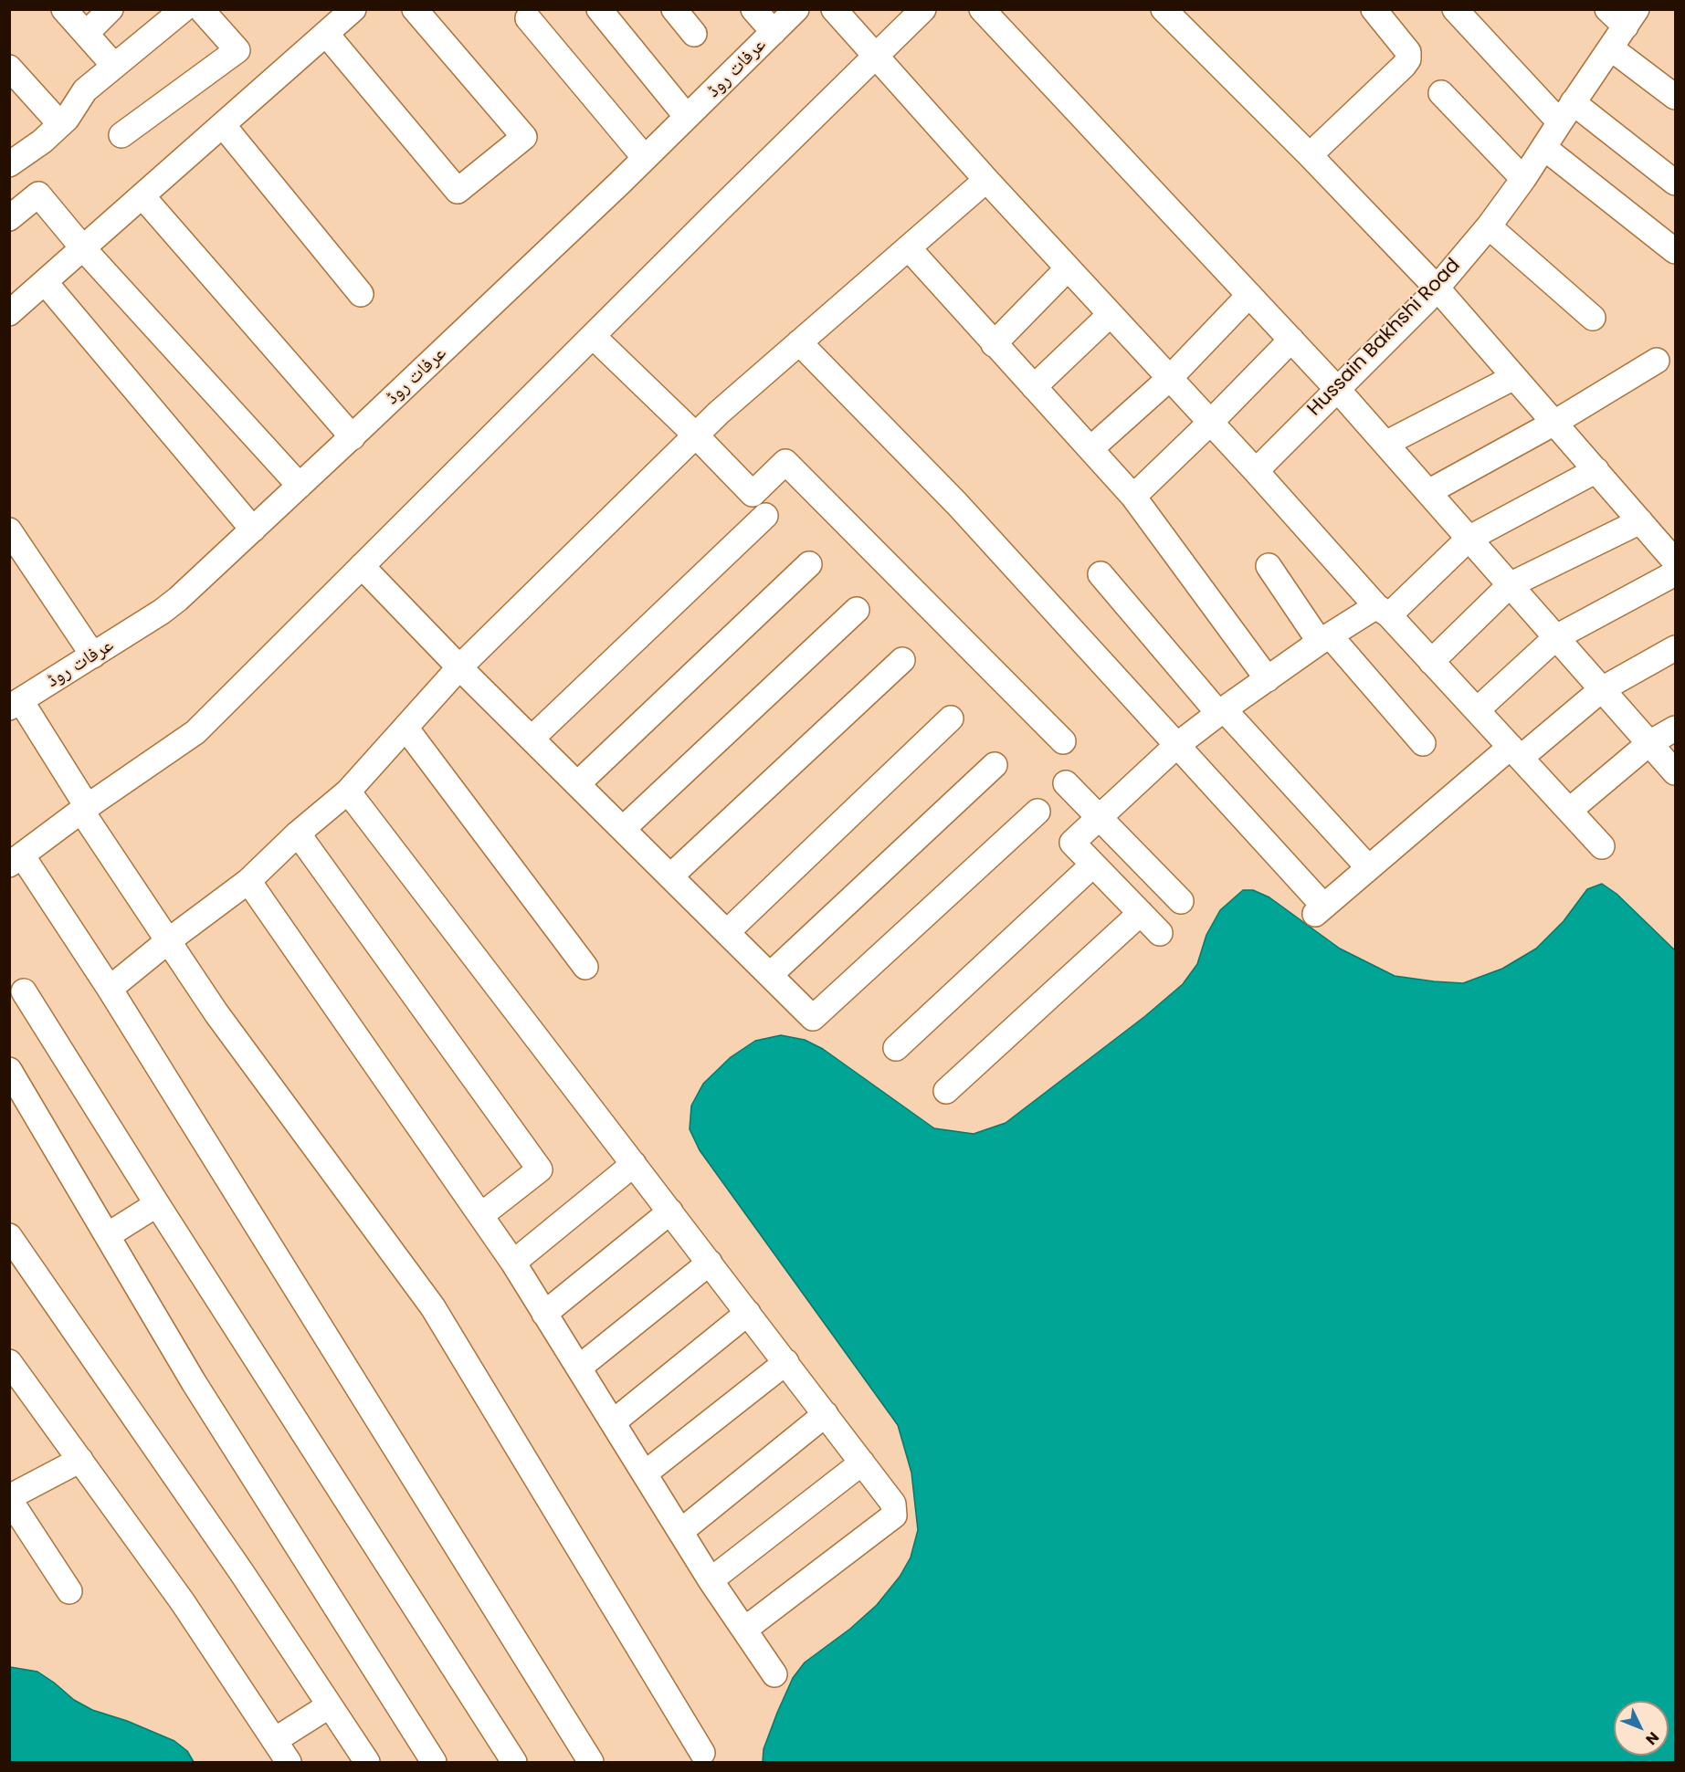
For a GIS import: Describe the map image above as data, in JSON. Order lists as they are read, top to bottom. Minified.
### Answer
{"streets":{"street":["عرفات روڈ","Hussain Bakhshi Road"]},"north":"bottom right"}
